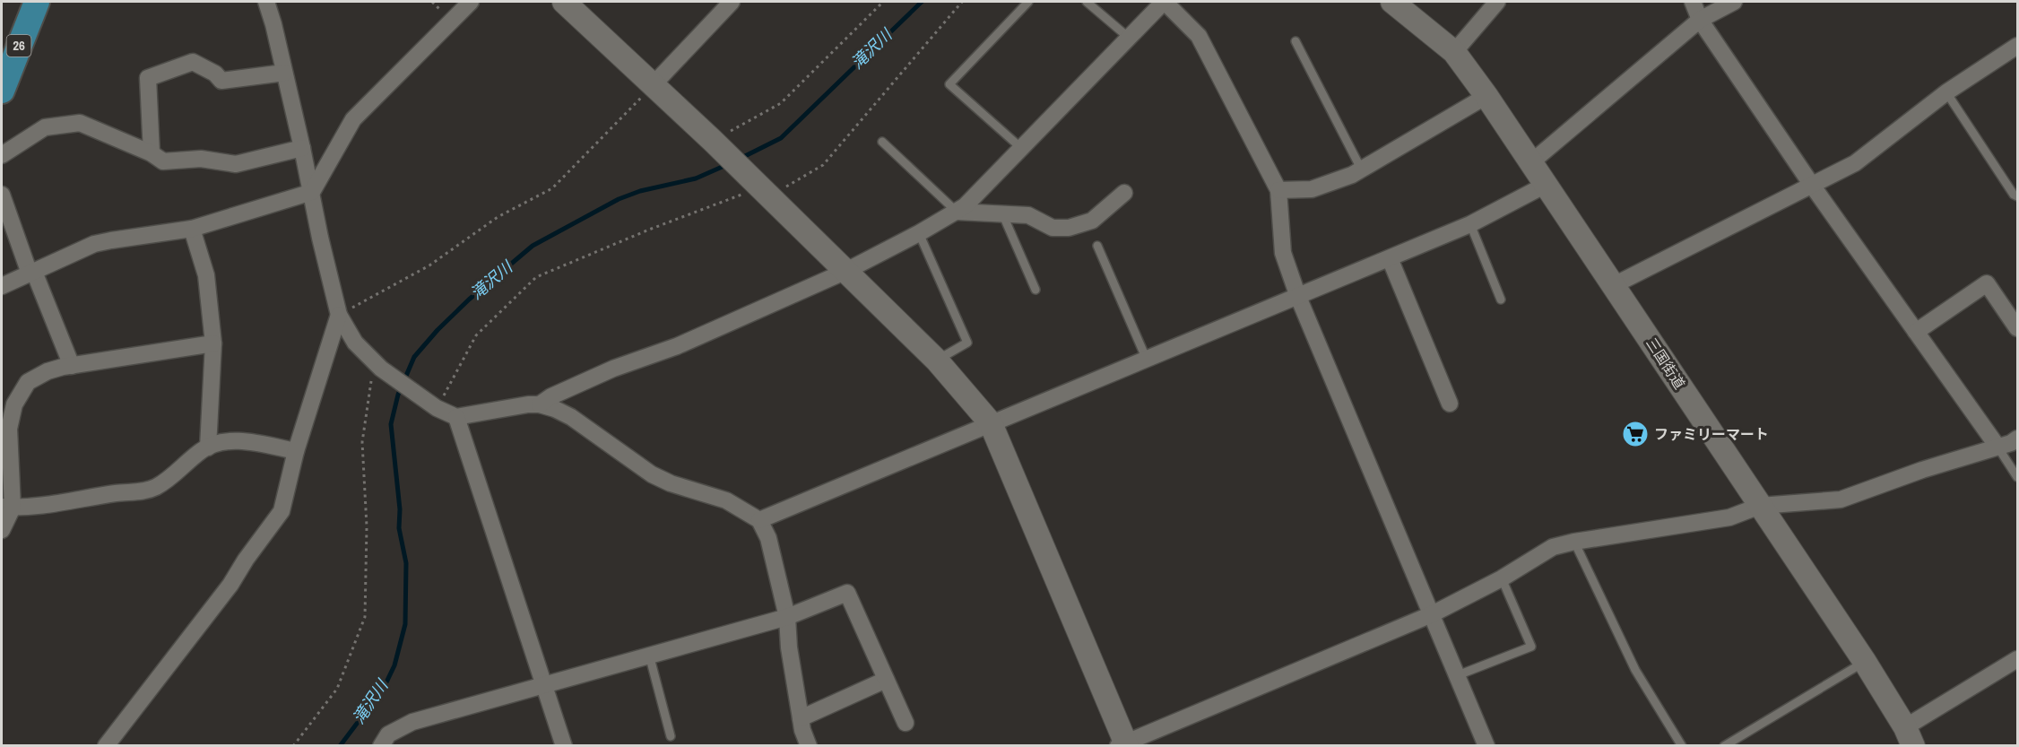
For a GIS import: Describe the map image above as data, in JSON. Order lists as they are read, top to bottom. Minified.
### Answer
{"streets":{"main road":["26"],"street":["三国街道"]},"water":["滝沢川"],"places":{"supermarket":["ファミリーマート"]}}
